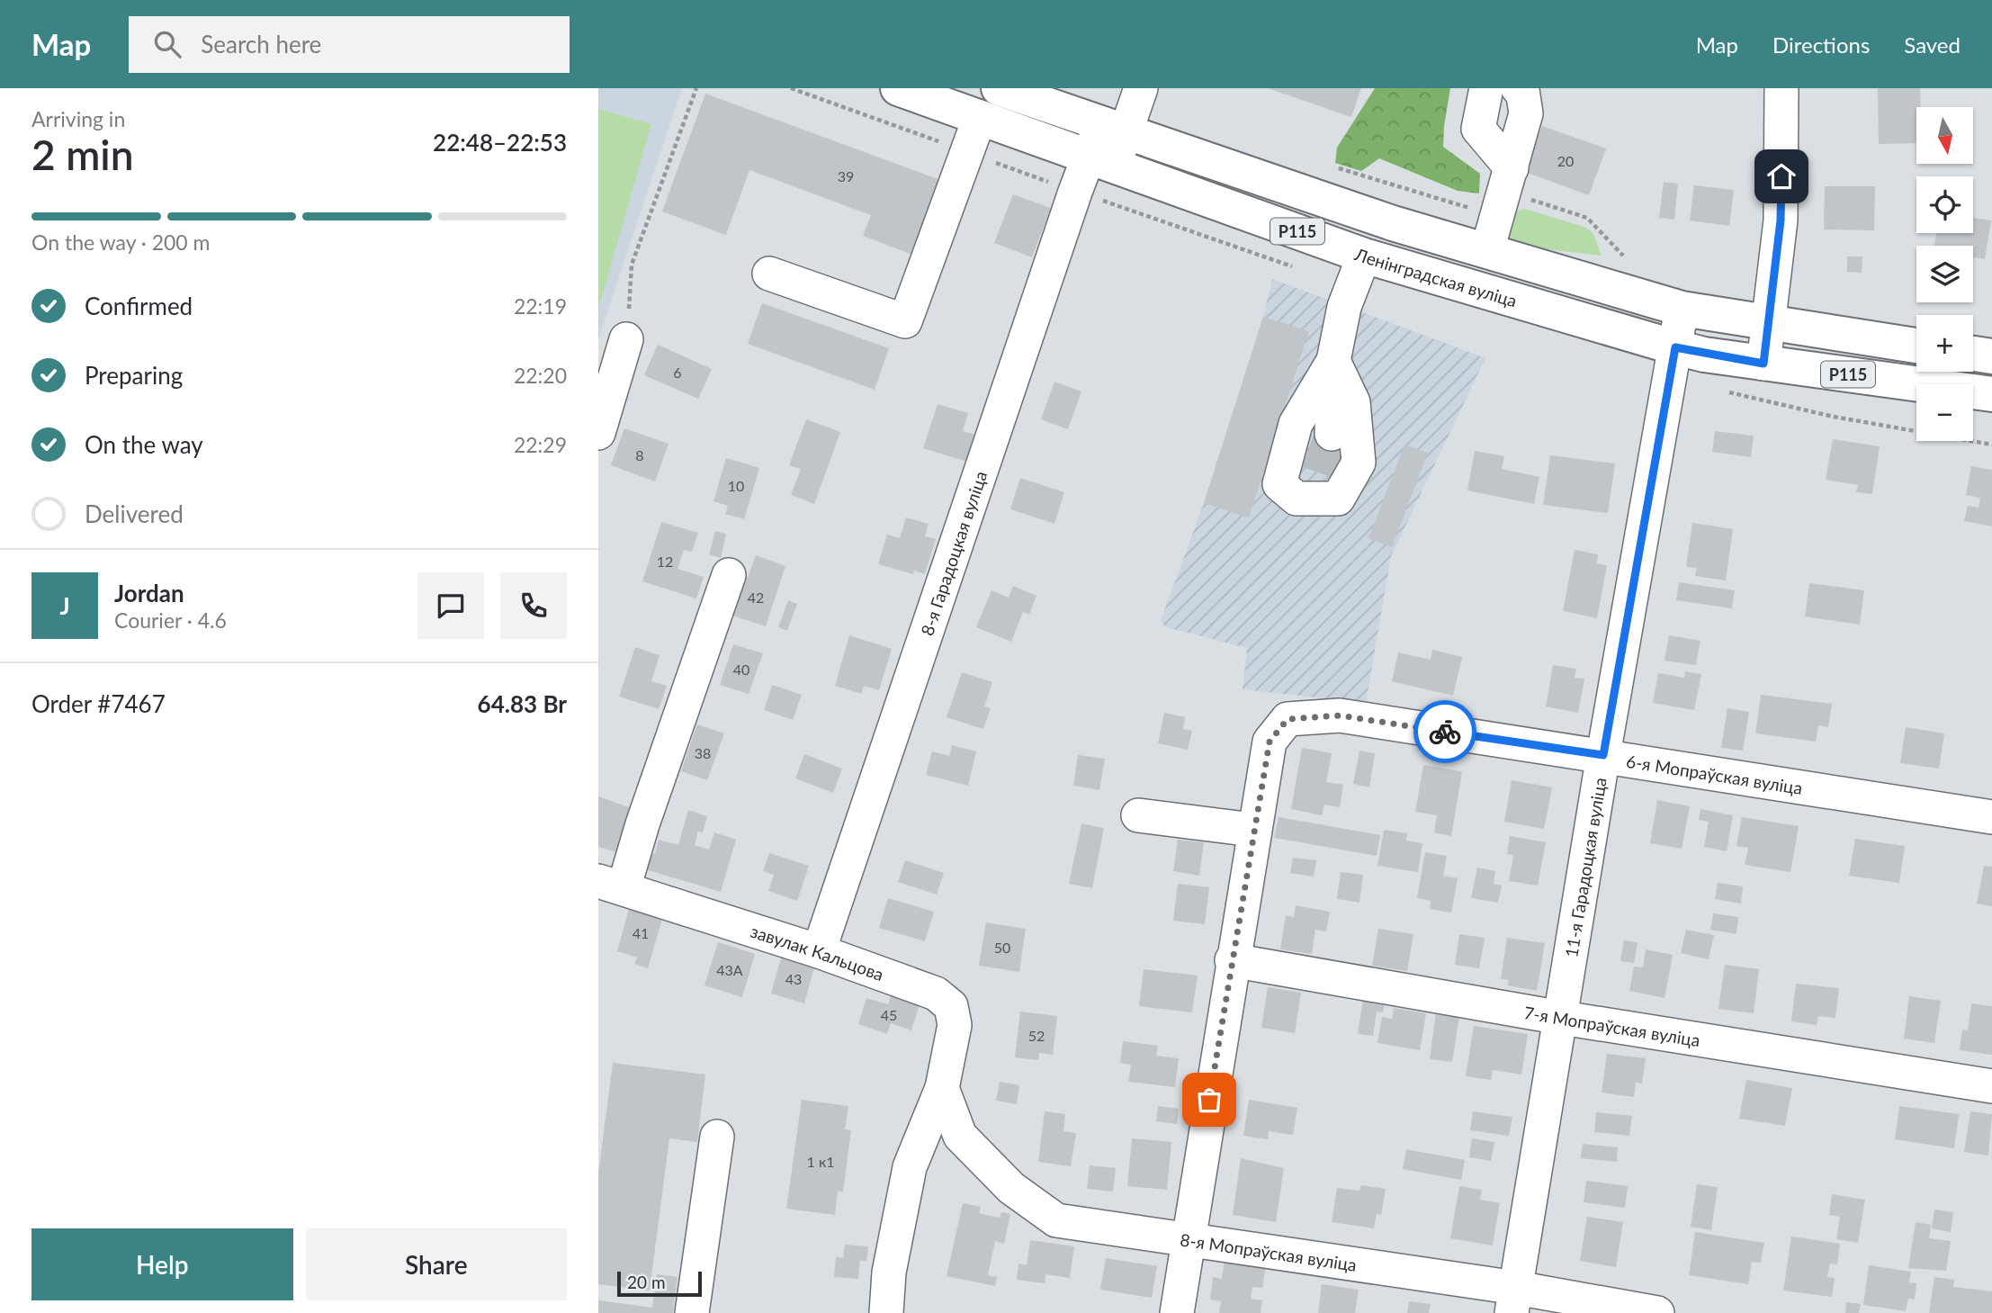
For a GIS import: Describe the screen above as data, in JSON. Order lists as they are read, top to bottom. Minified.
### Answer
{"streets":{"main road":["Р115","Ленінградская вуліца"],"street":["8-я Гарадоцкая вуліца","6-я Мопраўская вуліца","11-я Гарадоцкая вуліца","завулак Кальцова","7-я Мопраўская вуліца","8-я Мопраўская вуліца"]},"crossings":[["Р115","8-я Гарадоцкая вуліца"],["Р115","11-я Гарадоцкая вуліца"],["Ленінградская вуліца","8-я Гарадоцкая вуліца"],["Ленінградская вуліца","11-я Гарадоцкая вуліца"],["8-я Гарадоцкая вуліца","завулак Кальцова"],["6-я Мопраўская вуліца","11-я Гарадоцкая вуліца"],["11-я Гарадоцкая вуліца","7-я Мопраўская вуліца"],["11-я Гарадоцкая вуліца","8-я Мопраўская вуліца"],["завулак Кальцова","8-я Мопраўская вуліца"]],"house_numbers":["20","39","6","8","10","12","42","40","38","41","50","43А","43","45","52","1 к1"],"scale_bar":"20 m","north":"bottom","page":{"header":"Map","search":"Search here","nav":["Map","Directions","Saved"],"heading":["2 min","Arriving in","22:48–22:53"],"panel":["Jordan","Courier · 4.6","Order #7467","64.83 Br"],"map_buttons":["+","−"],"bar":"On the way · 200 m","list":[["Confirmed","22:19"],["Preparing","22:20"],["On the way","22:29"],"Delivered"],"round":"J","buttons":["Help","Share"],"scale":"20 m"}}
